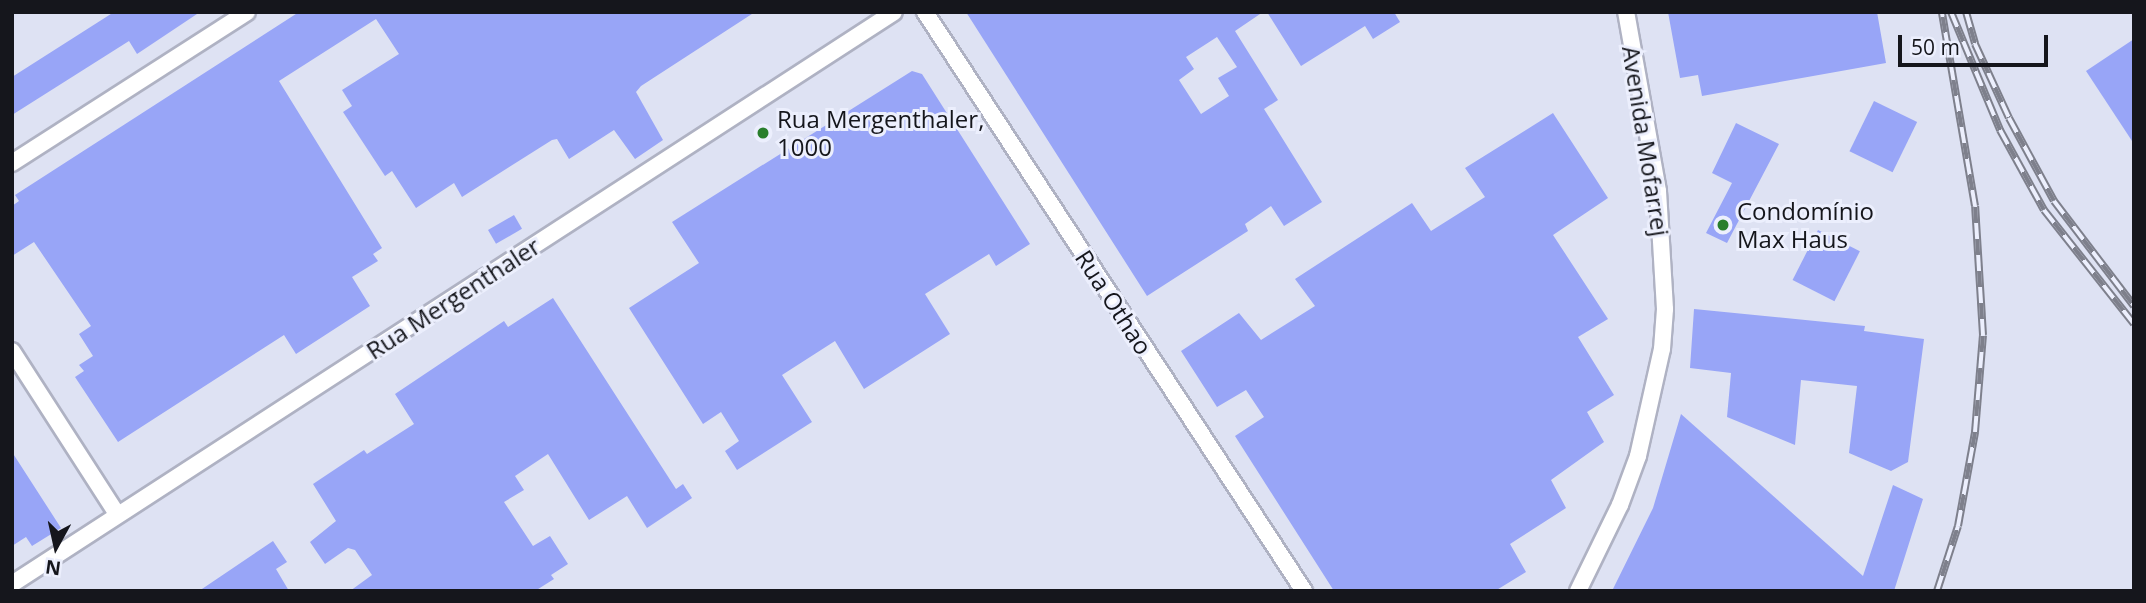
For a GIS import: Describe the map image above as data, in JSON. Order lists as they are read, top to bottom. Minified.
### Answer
{"streets":{"street":["Avenida Mofarrej","Rua Mergenthaler","Rua Othao"]},"places":["Rua Mergenthaler, 1000","Condomínio Max Haus"],"scale_bar":"50 m","north":"bottom"}
